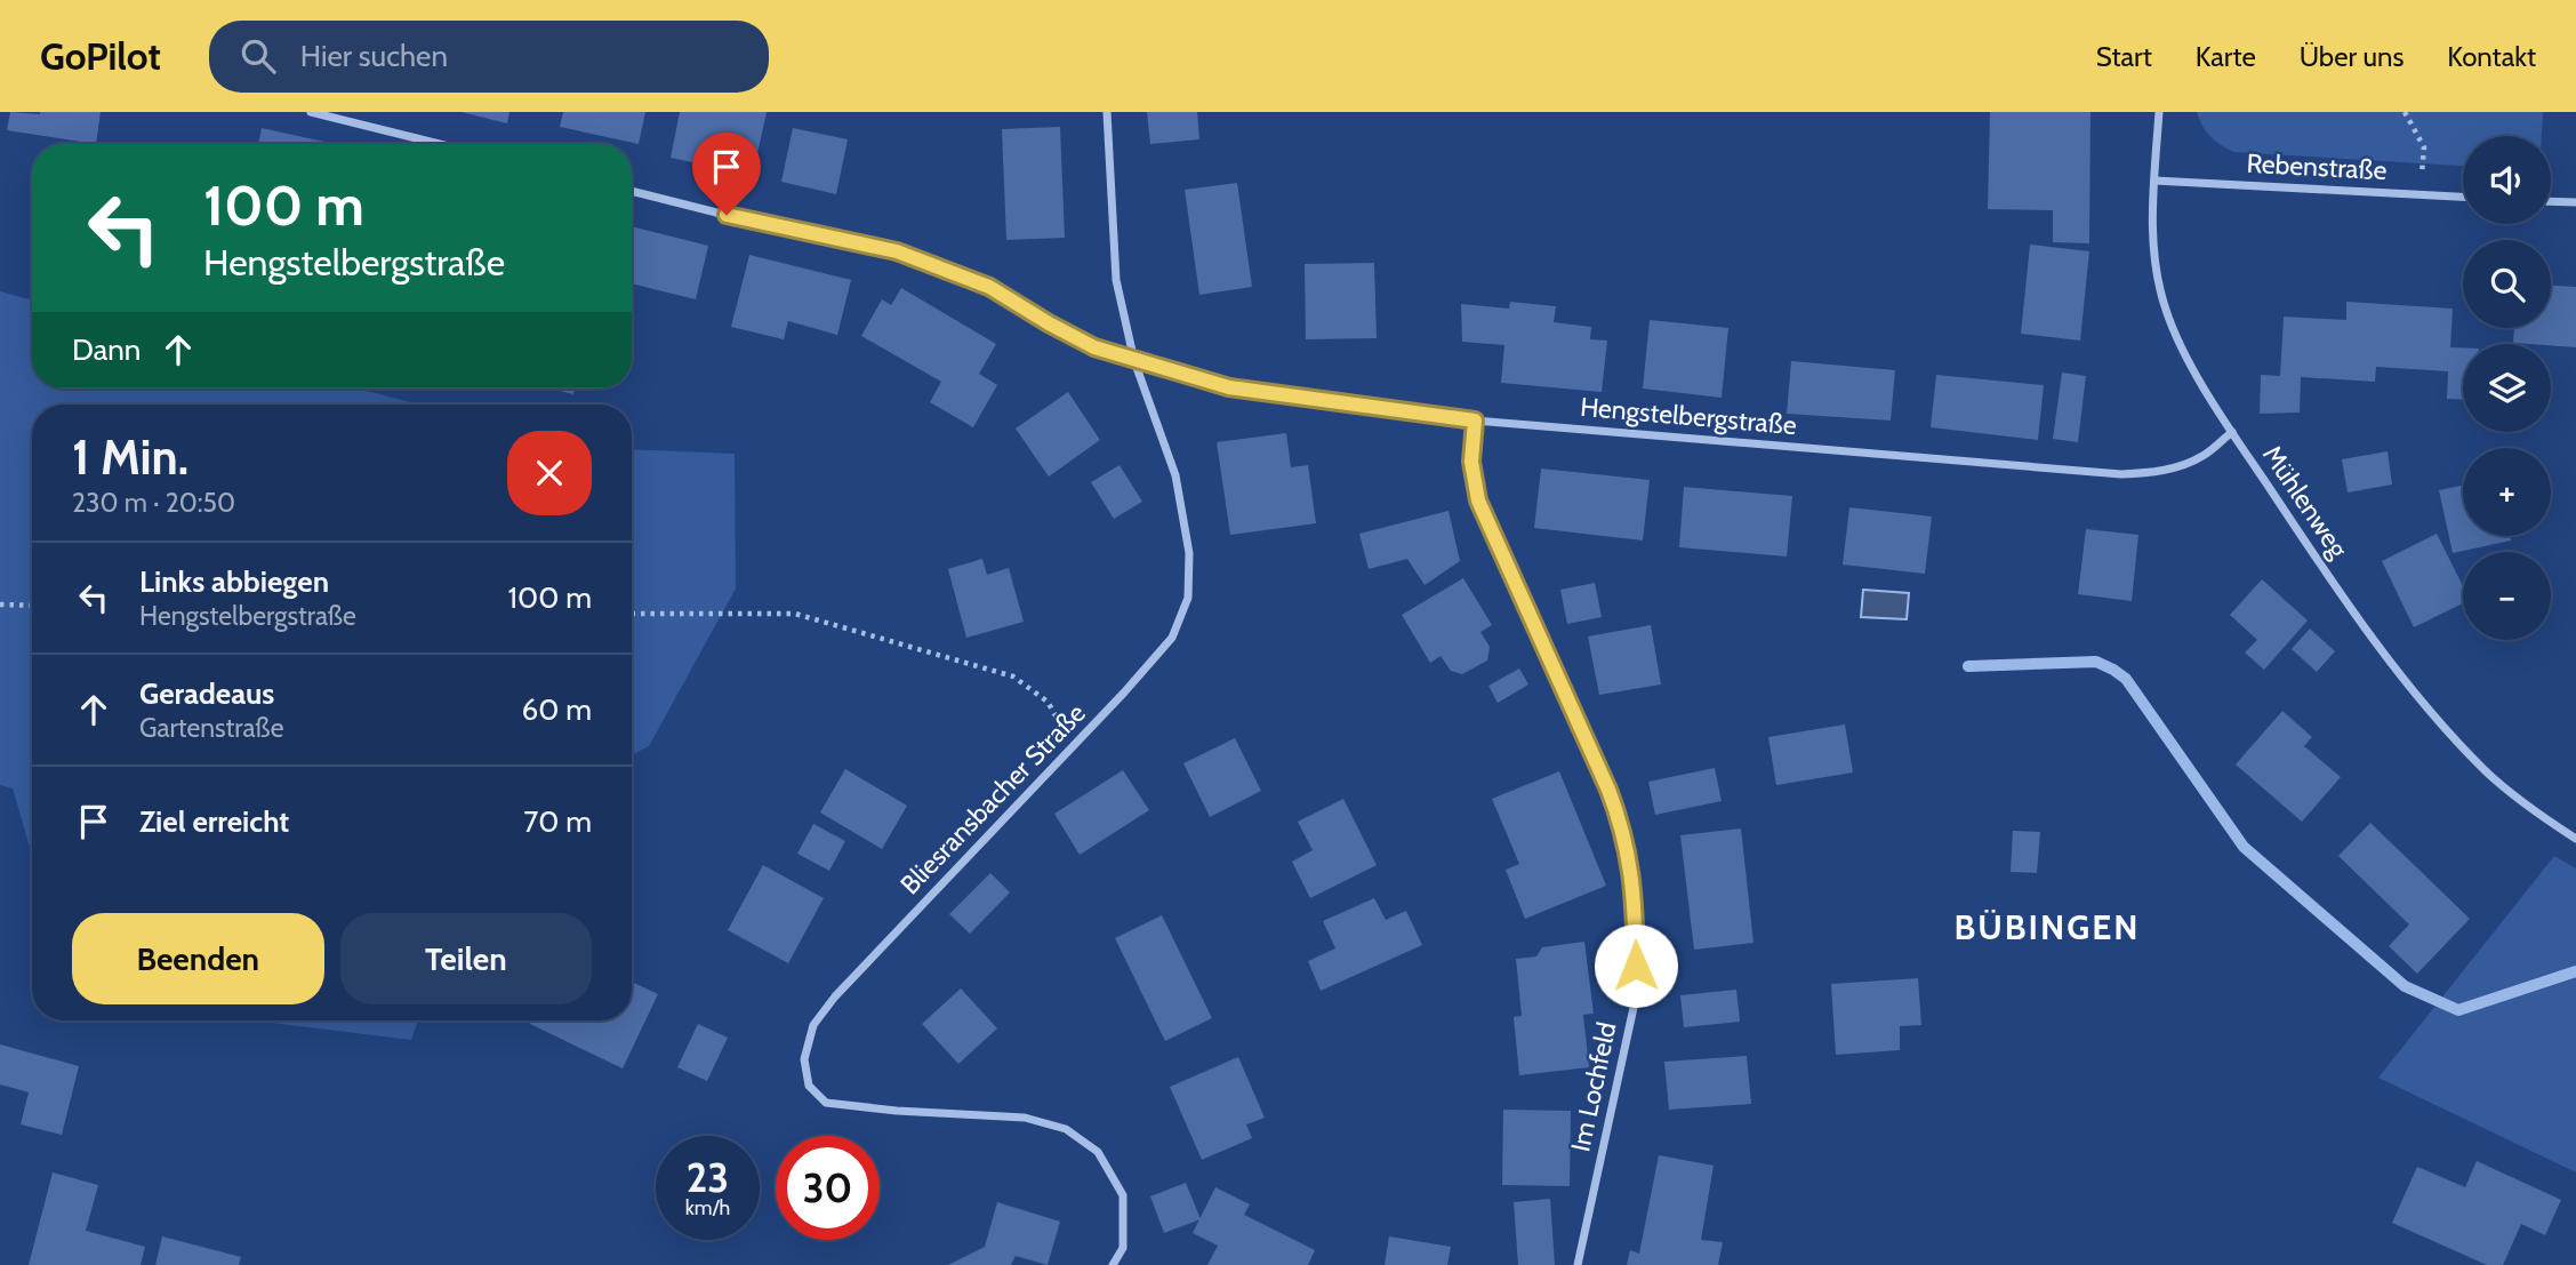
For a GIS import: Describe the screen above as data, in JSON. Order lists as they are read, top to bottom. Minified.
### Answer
{"streets":{"street":["Rebenstraße","Hengstelbergstraße","Mühlenweg","Bliesransbacher Straße","Im Lochfeld"]},"crossings":[["Rebenstraße","Mühlenweg"],["Hengstelbergstraße","Mühlenweg"],["Hengstelbergstraße","Bliesransbacher Straße"],["Hengstelbergstraße","Im Lochfeld"]],"districts":["BÜBINGEN"],"page":{"header":"GoPilot","search":"Hier suchen","nav":["Start","Karte","Über uns","Kontakt"],"map_buttons":["+","−"],"turn":["100 m","Hengstelbergstraße"],"then":"Dann","heading":["1 Min.","230 m · 20:50"],"list":[{"name":"Links abbiegen","note":"Hengstelbergstraße","value":"100 m"},{"name":"Geradeaus","note":"Gartenstraße","value":"60 m"},{"name":"Ziel erreicht","value":"70 m"}],"buttons":["Beenden","Teilen"],"speed":"23 km/h","limit":"30"}}
